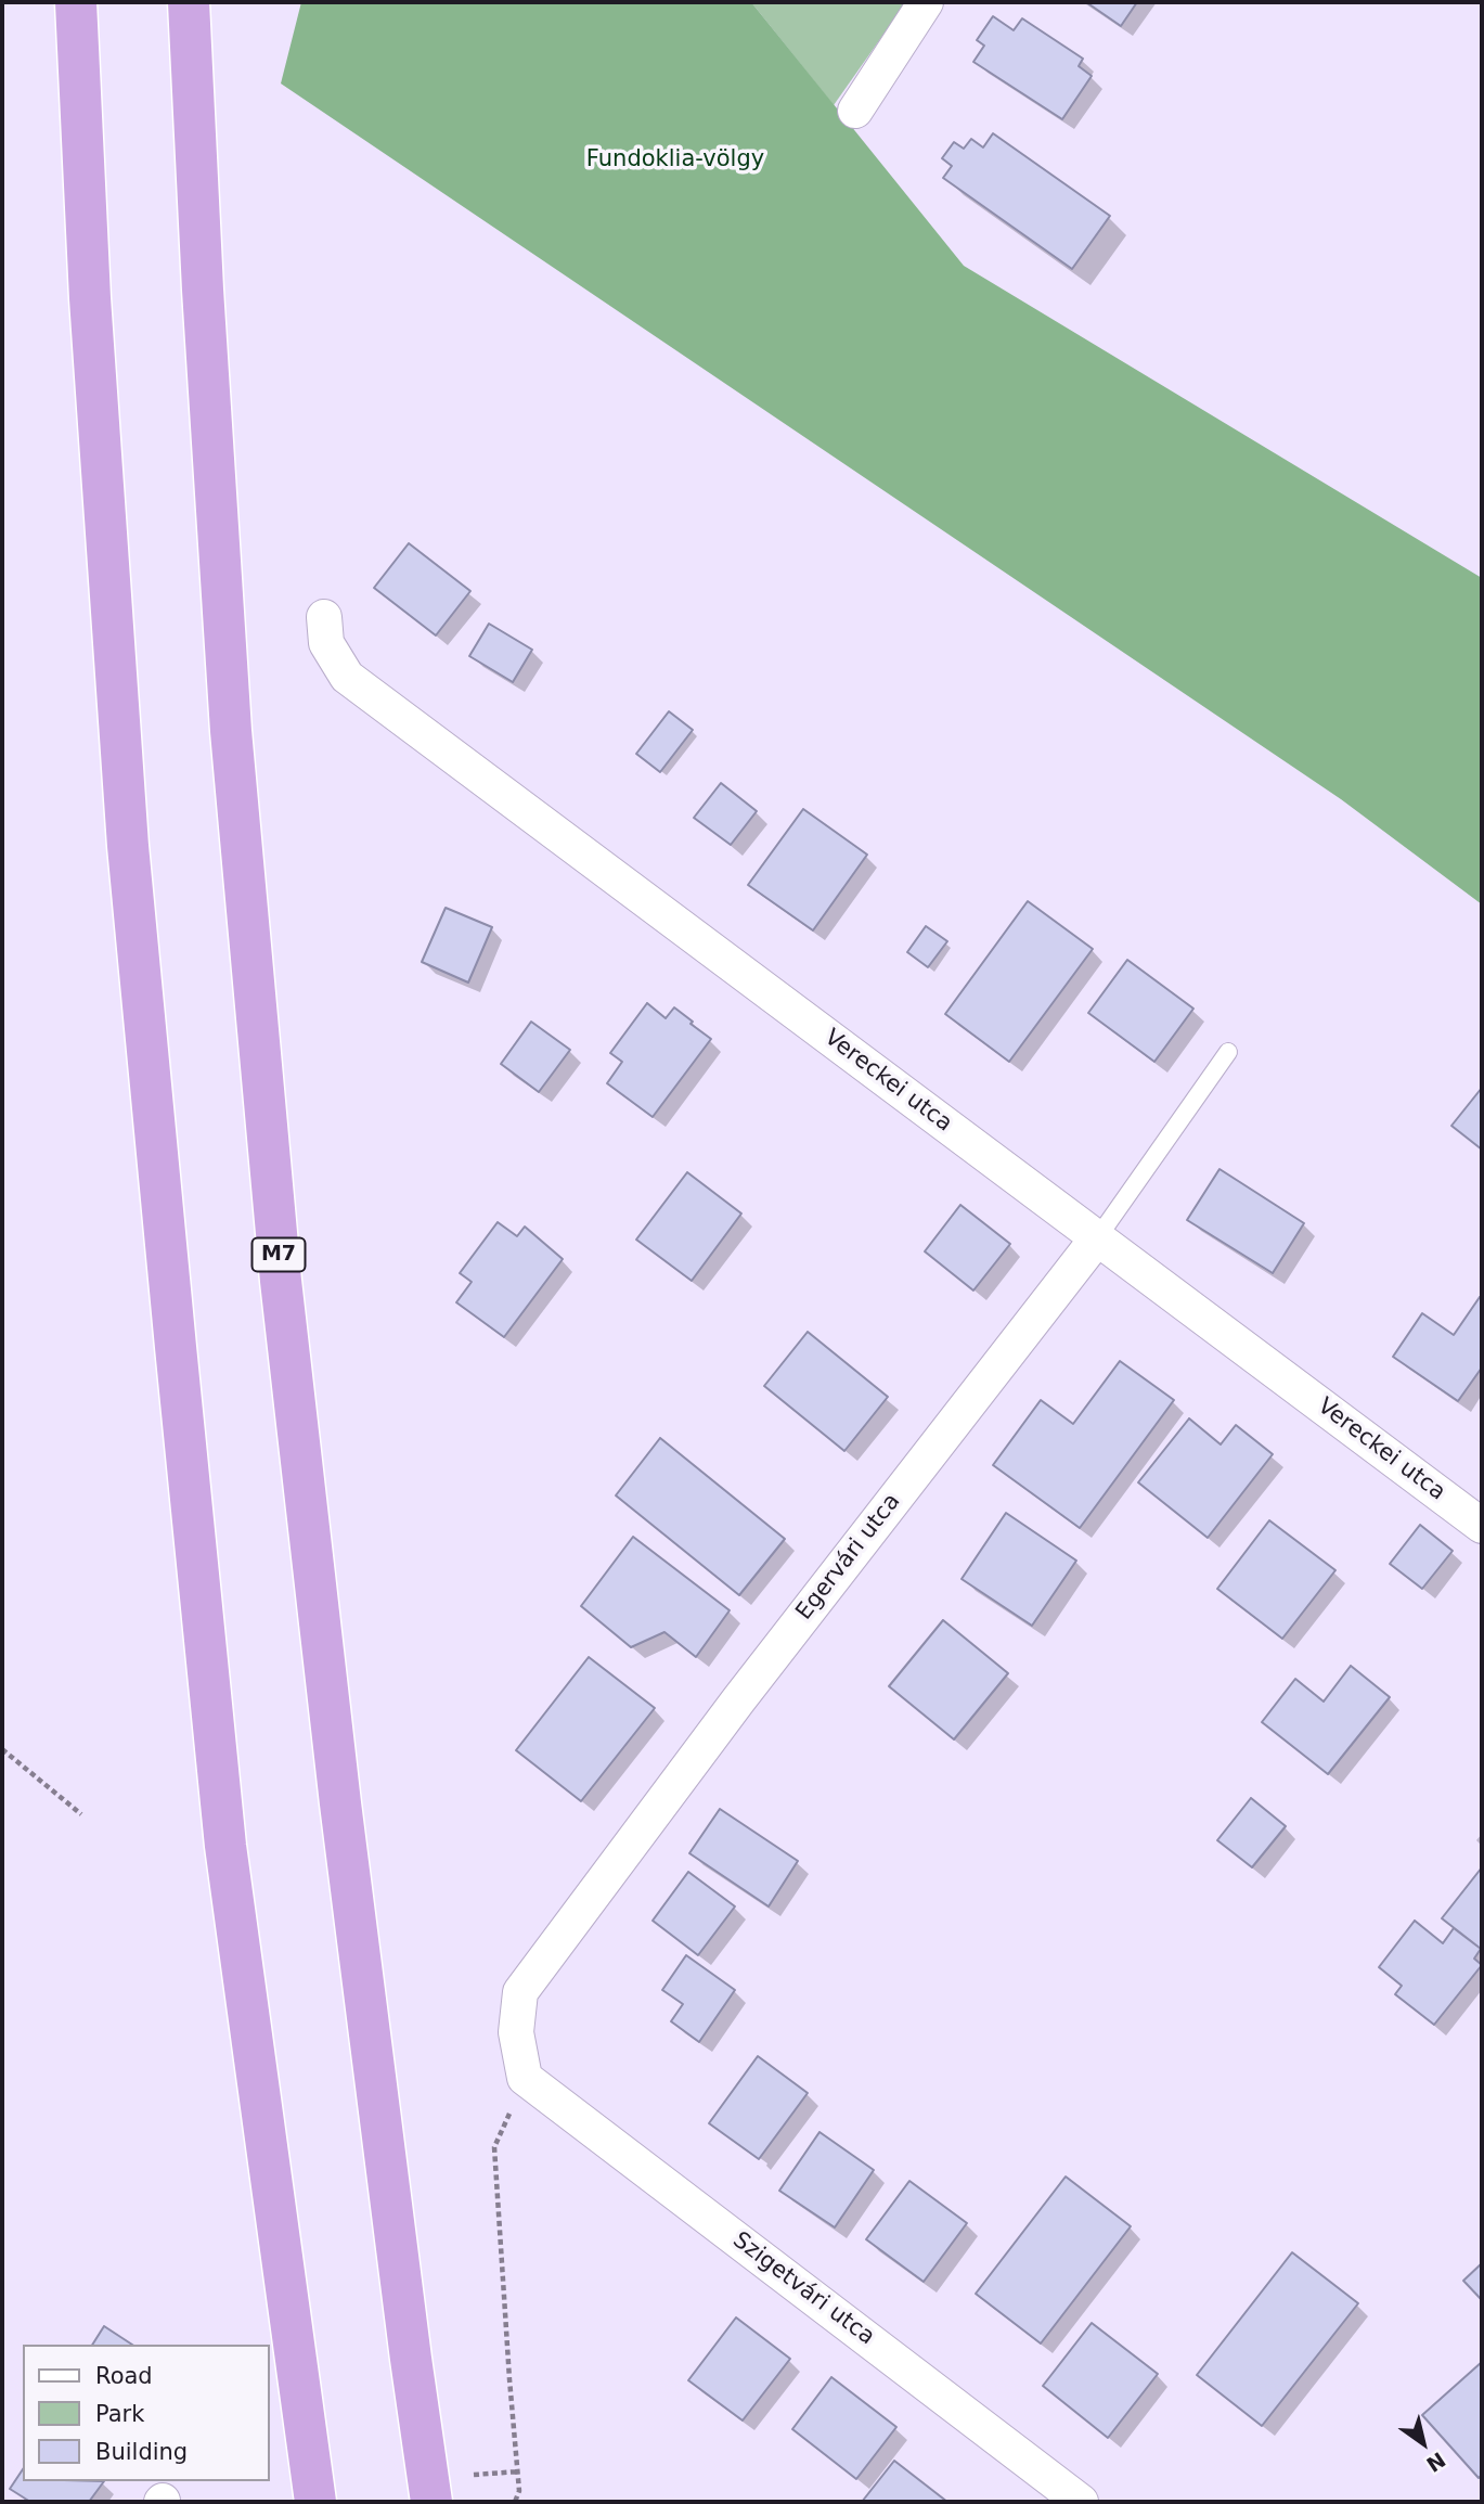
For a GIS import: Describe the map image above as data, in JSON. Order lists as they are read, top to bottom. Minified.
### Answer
{"streets":{"highway":["M7"],"street":["Vereckei utca","Egervári utca","Szigetvári utca"]},"crossings":[["Vereckei utca","Egervári utca"],["Egervári utca","Szigetvári utca"]],"parks":["Fundoklia-völgy"],"legend":["Road","Park","Building"],"north":"bottom right"}
